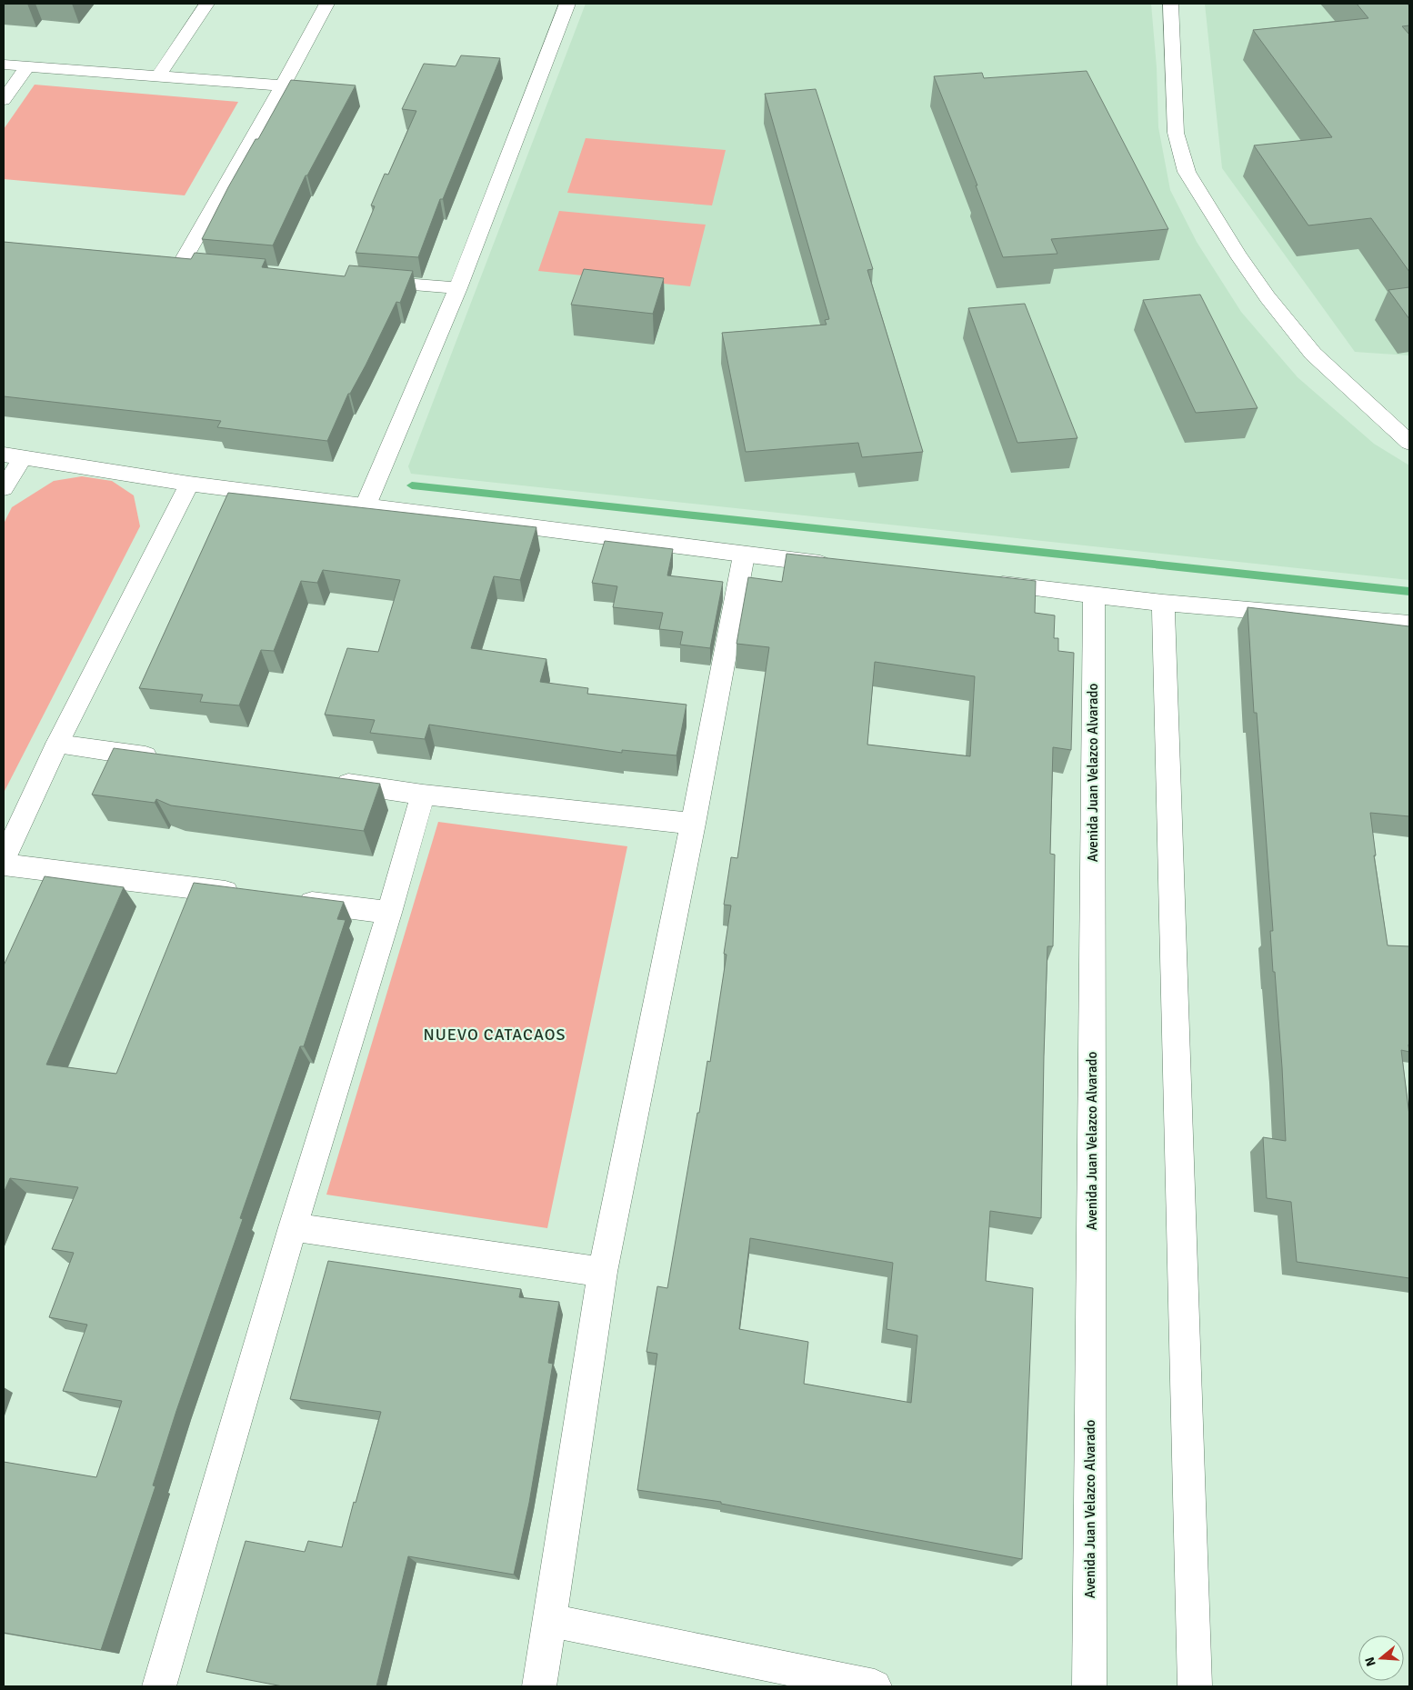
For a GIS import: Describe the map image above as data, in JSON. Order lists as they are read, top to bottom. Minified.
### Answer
{"streets":{"street":["Avenida Juan Velazco Alvarado"]},"districts":["NUEVO CATACAOS"],"north":"left"}
